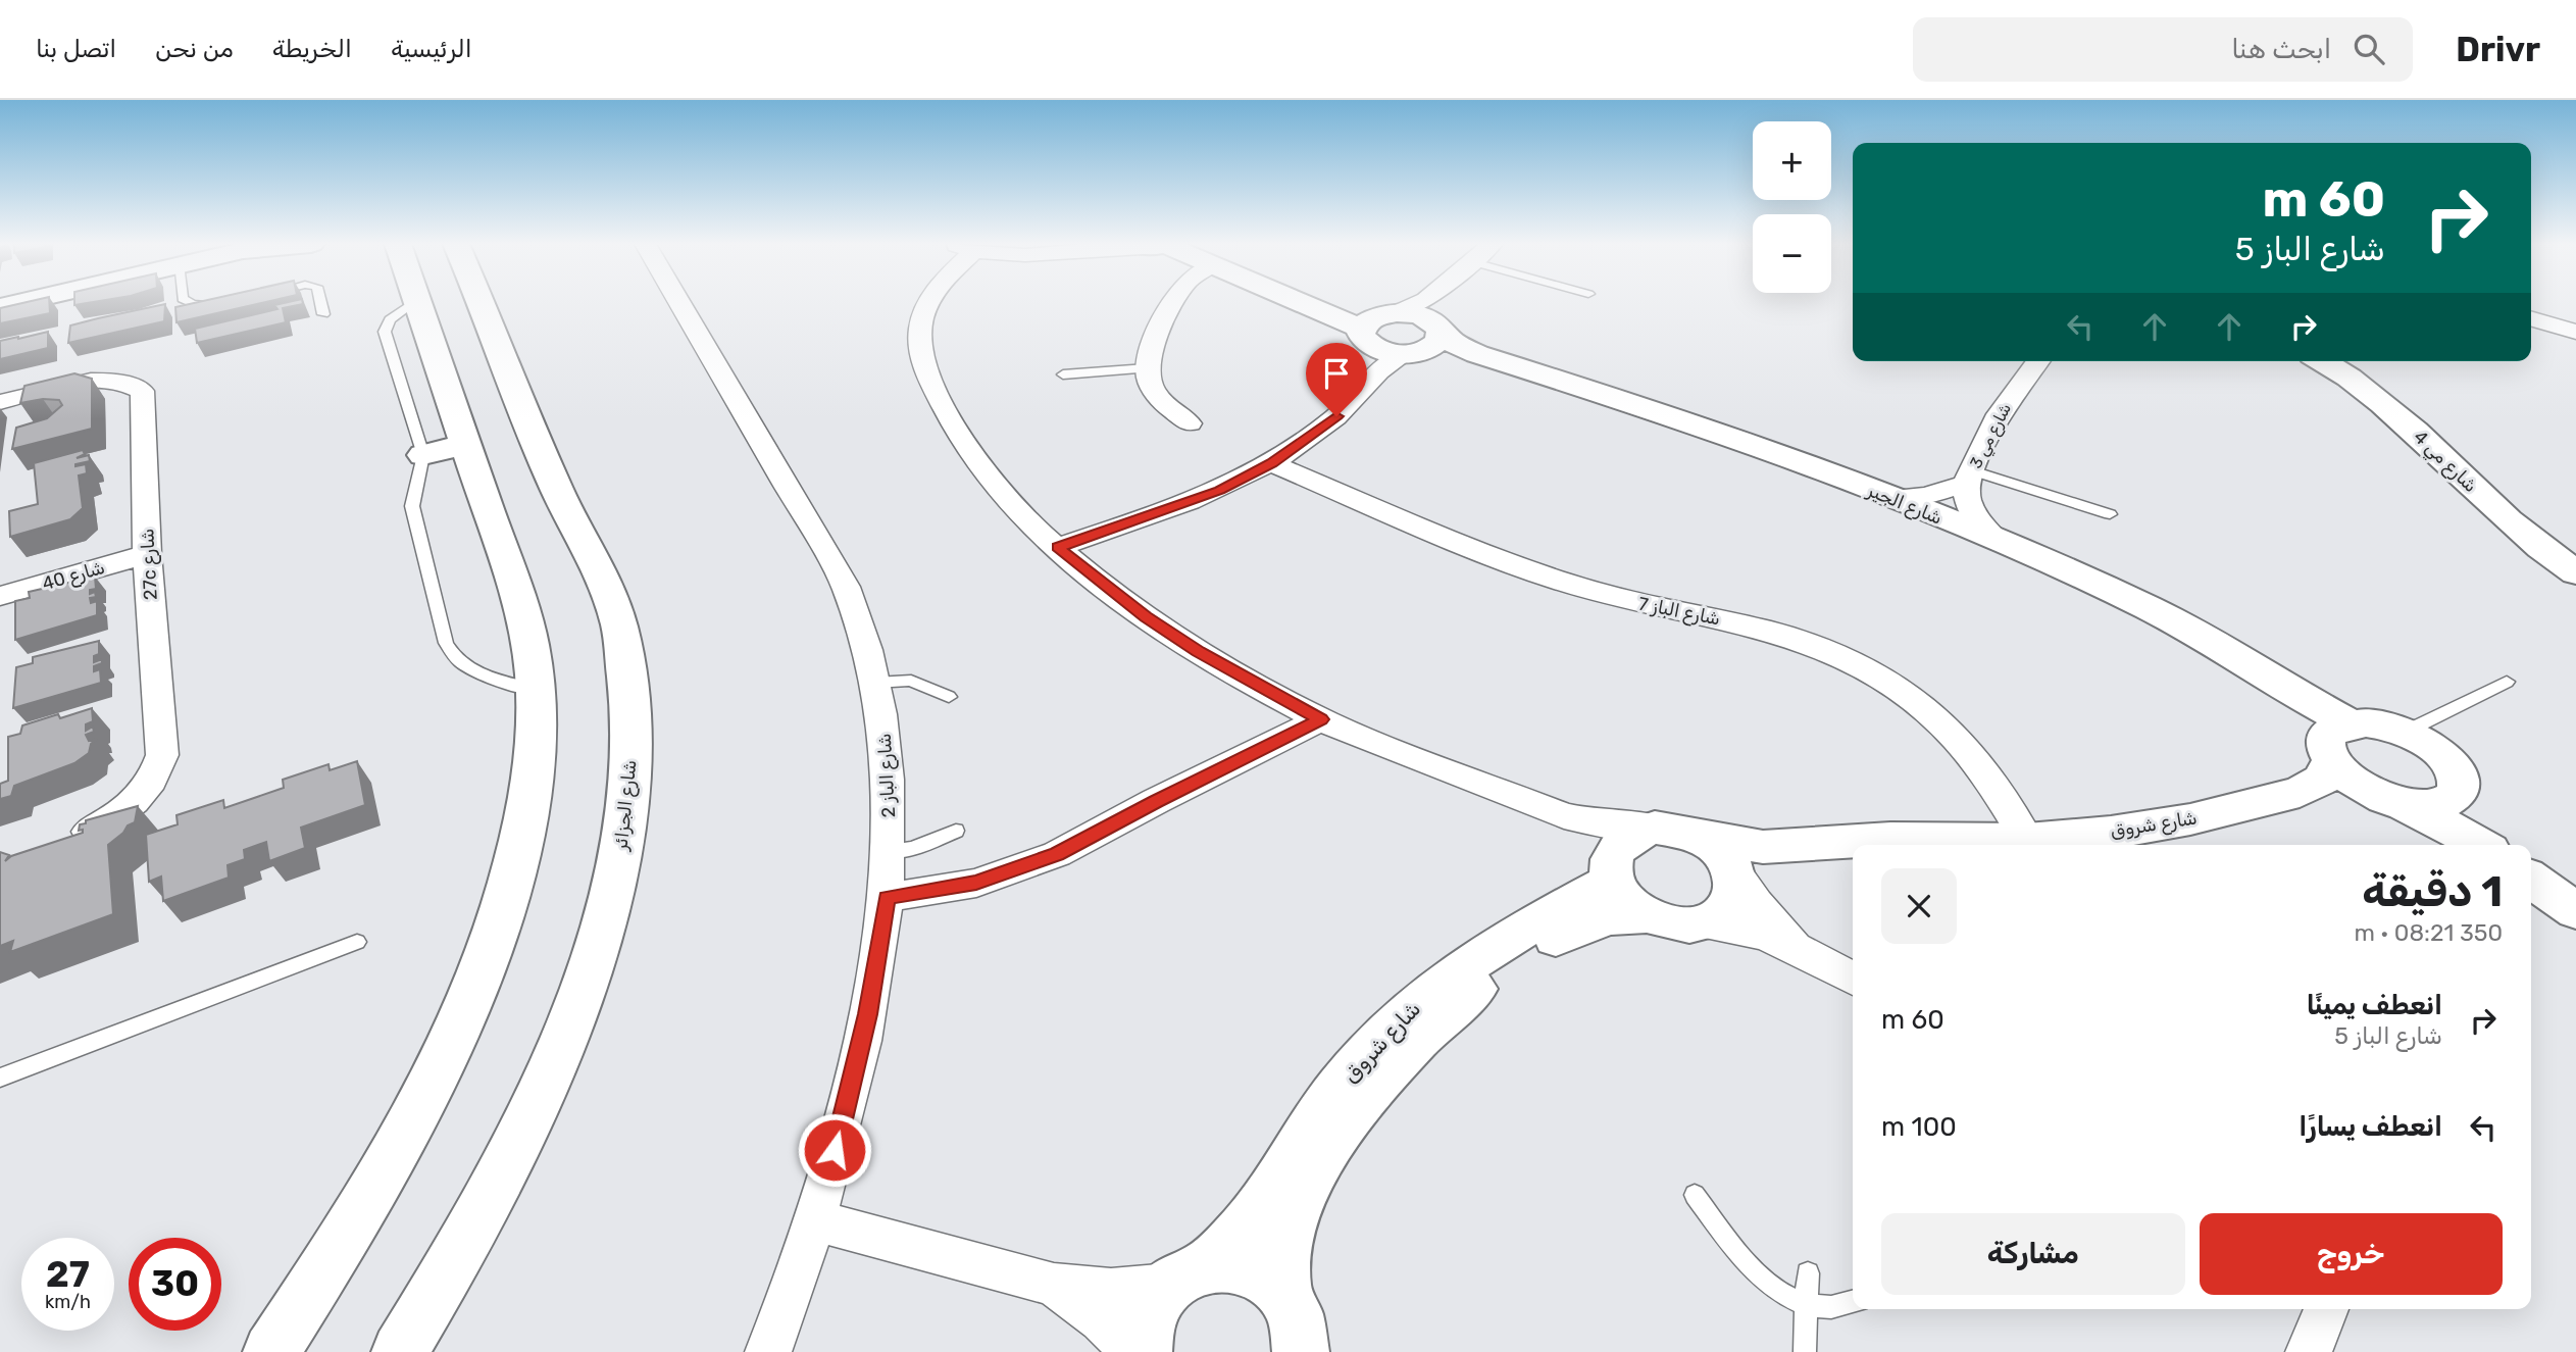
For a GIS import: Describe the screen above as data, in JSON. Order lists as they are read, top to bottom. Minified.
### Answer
{"streets":{"street":["شارع مي 3","شارع مي 4","شارع الجير","27c شارع","شارع 40","شارع الباز 7","شارع الباز 2","شارع الجزائر","شارع شروق"]},"crossings":[["شارع مي 3","شارع الجير"],["شارع الجير","شارع شروق"],["27c شارع","شارع 40"],["شارع الباز 7","شارع شروق"]],"page":{"header":"Drivr","search":"ابحث هنا","nav":["الرئيسية","الخريطة","من نحن","اتصل بنا"],"map_buttons":["+","−"],"turn":["60 m","شارع الباز 5"],"heading":["1 دقيقة","350 m · 08:21"],"list":[{"name":"انعطف يمينًا","note":"شارع الباز 5","value":"60 m"},{"name":"انعطف يسارًا","value":"100 m"}],"buttons":["خروج","مشاركة"],"speed":"27 km/h","limit":"30"}}
